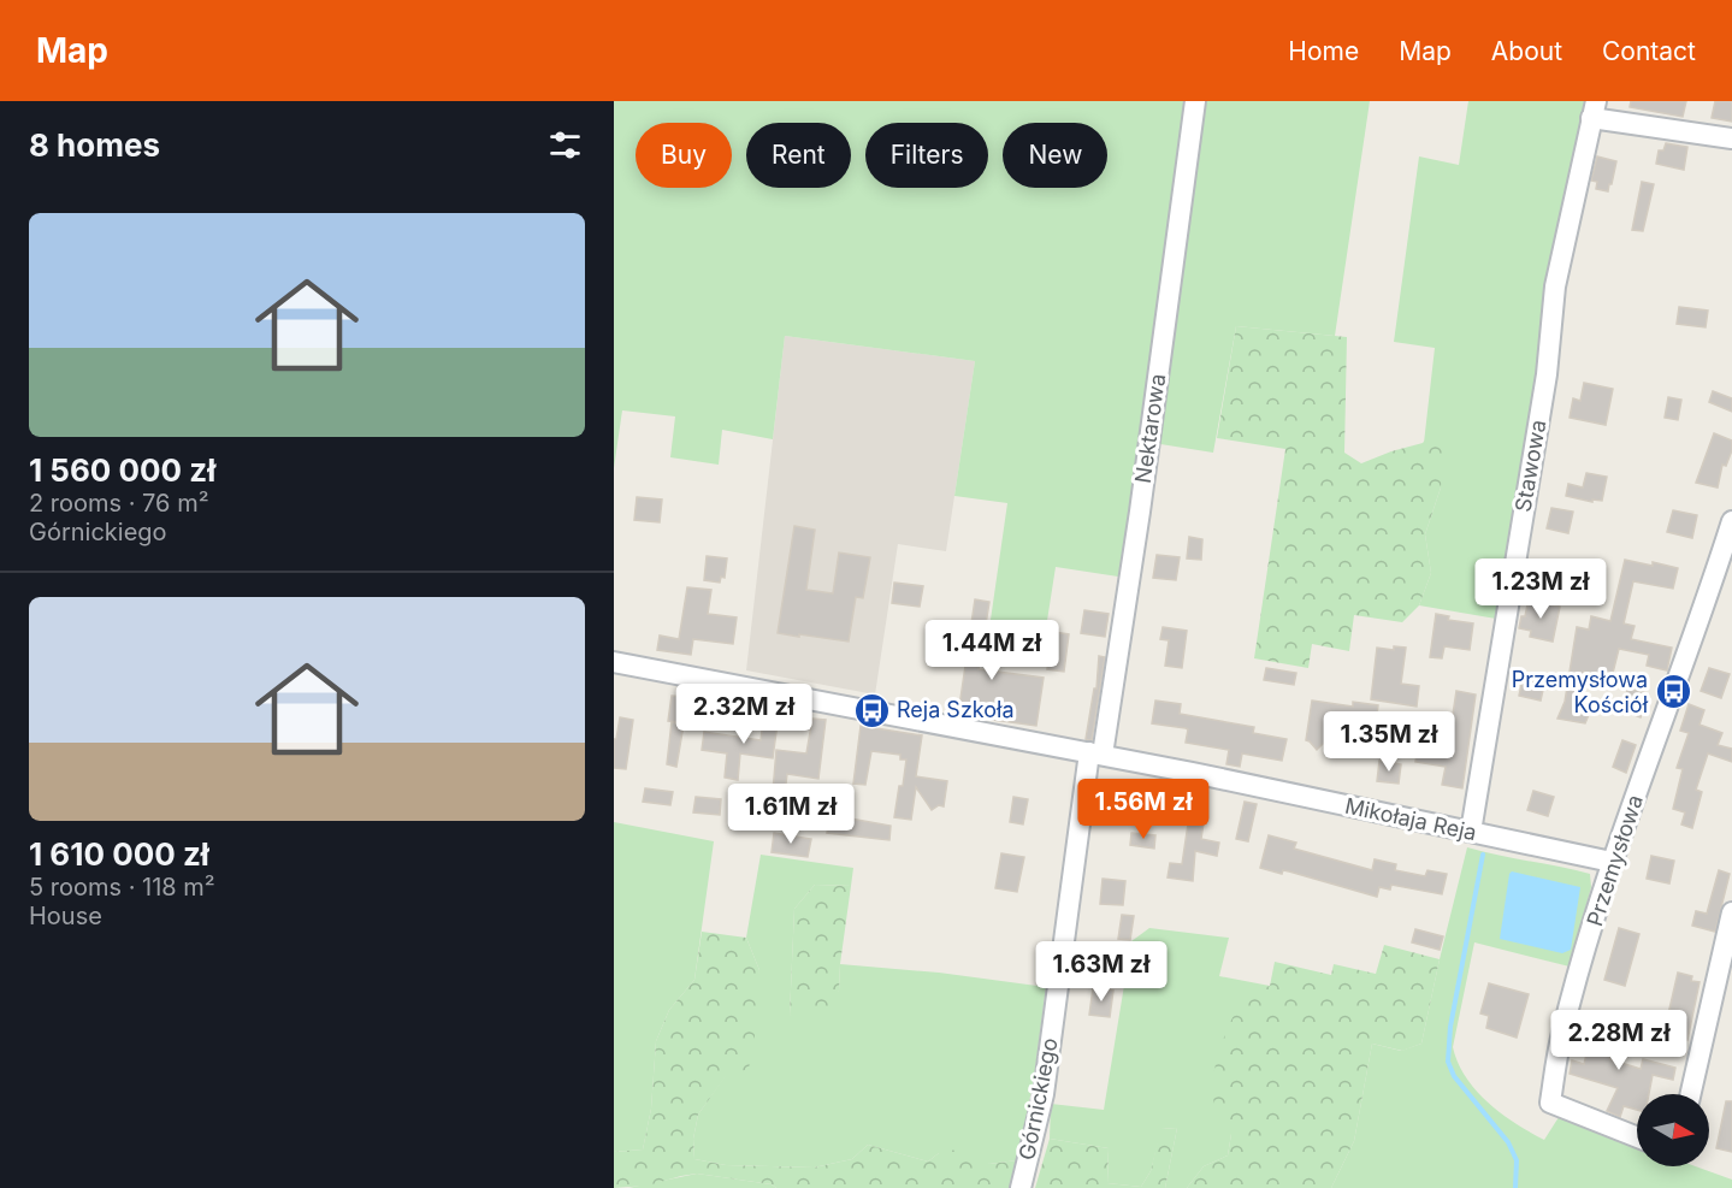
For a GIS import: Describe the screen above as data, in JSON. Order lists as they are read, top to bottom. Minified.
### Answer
{"streets":{"street":["Nektarowa","Stawowa","Mikołaja Reja","Przemysłowa","Górnickiego"]},"crossings":[["Nektarowa","Mikołaja Reja"],["Nektarowa","Górnickiego"],["Stawowa","Mikołaja Reja"],["Mikołaja Reja","Przemysłowa"],["Mikołaja Reja","Górnickiego"]],"places":{"bus stop":["Przemysłowa Kościół","Reja Szkoła"]},"north":"right","page":{"header":"Map","nav":["Home","Map","About","Contact"],"heading":"8 homes","chip":["Buy","Rent","Filters","New"],"list":[{"name":"1 560 000 zł","note":"2 rooms · 76 m² · Górnickiego"},{"name":"1 610 000 zł","note":"5 rooms · 118 m² · House"}],"price":["1.23M zł","1.44M zł","2.32M zł","1.35M zł","1.56M zł","1.61M zł","1.63M zł","2.28M zł"]}}
